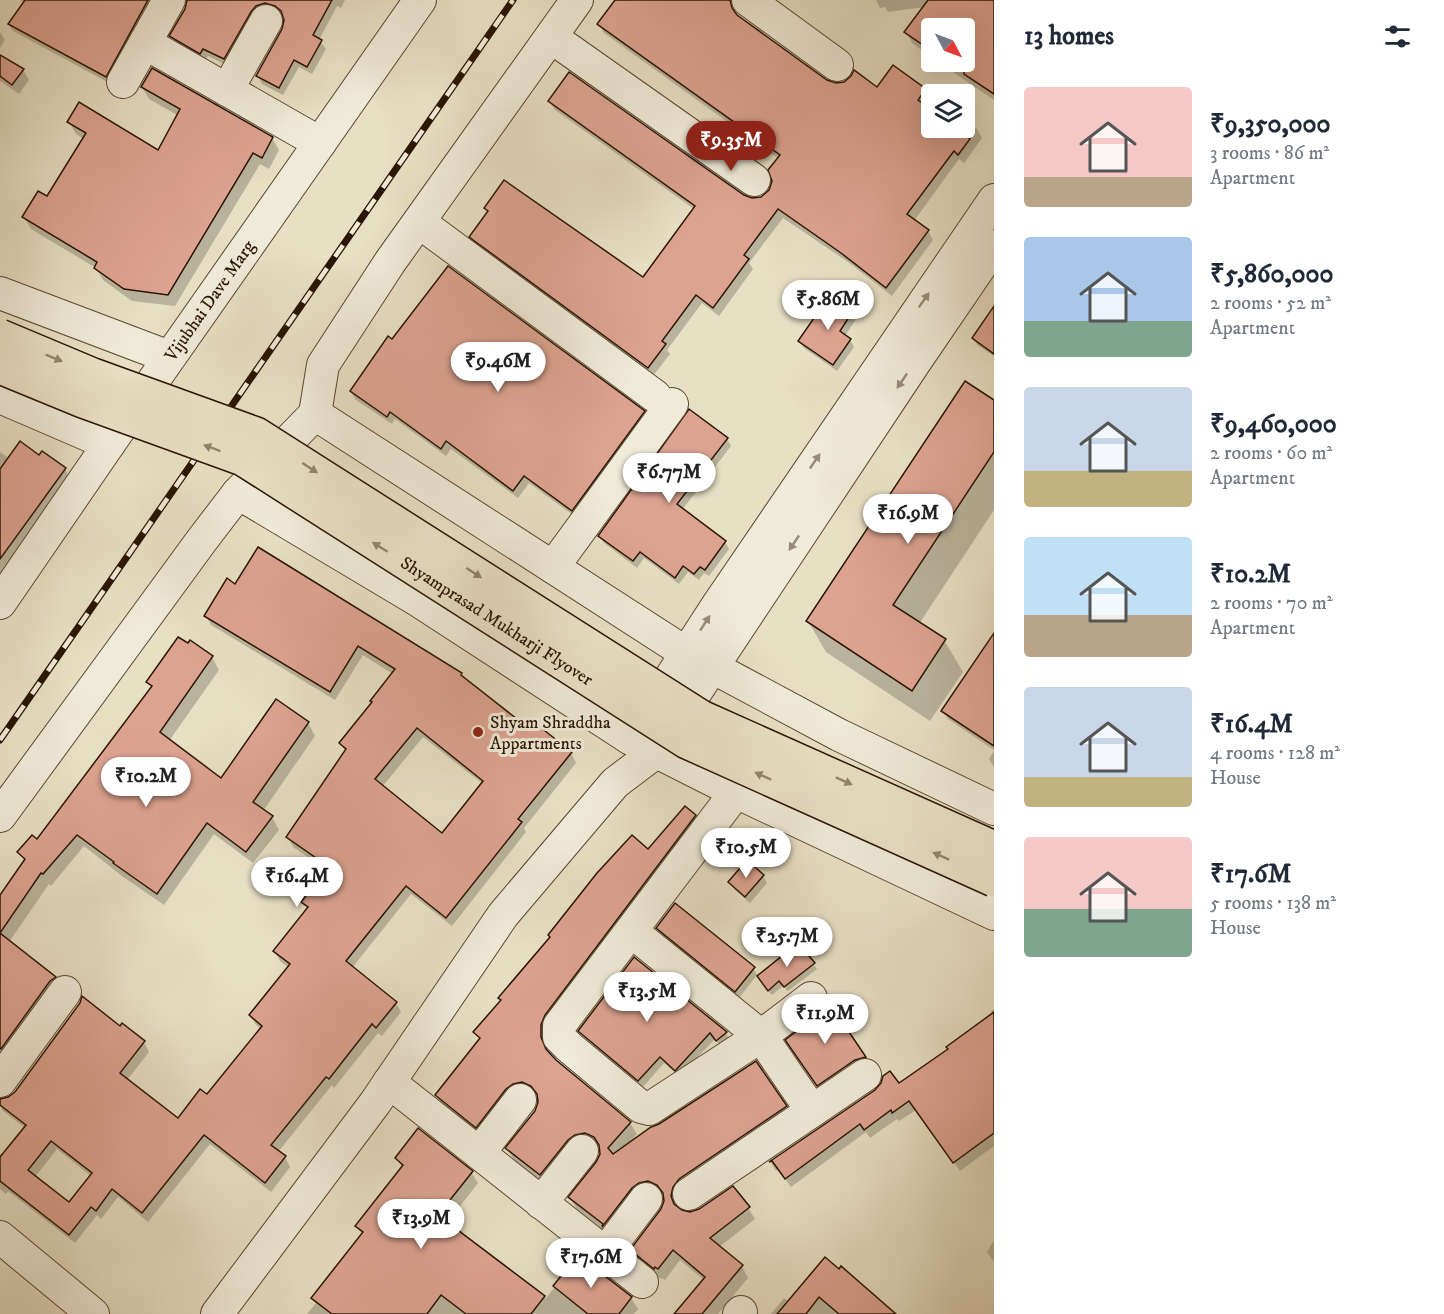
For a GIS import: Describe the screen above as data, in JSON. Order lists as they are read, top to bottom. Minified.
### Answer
{"streets":{"main road":["Shyamprasad Mukharji Flyover"],"street":["Vijubhai Dave Marg"]},"places":["Shyam Shraddha Appartments"],"north":"bottom right","page":{"heading":"13 homes","list":[{"name":"₹9,350,000","note":"3 rooms · 86 m² · Apartment"},{"name":"₹5,860,000","note":"2 rooms · 52 m² · Apartment"},{"name":"₹9,460,000","note":"2 rooms · 60 m² · Apartment"},{"name":"₹10.2M","note":"2 rooms · 70 m² · Apartment"},{"name":"₹16.4M","note":"4 rooms · 128 m² · House"},{"name":"₹17.6M","note":"5 rooms · 138 m² · House"}],"price":["₹9.35M","₹5.86M","₹9.46M","₹6.77M","₹16.9M","₹10.2M","₹10.5M","₹16.4M","₹25.7M","₹13.5M","₹11.9M","₹13.9M","₹17.6M"]}}
